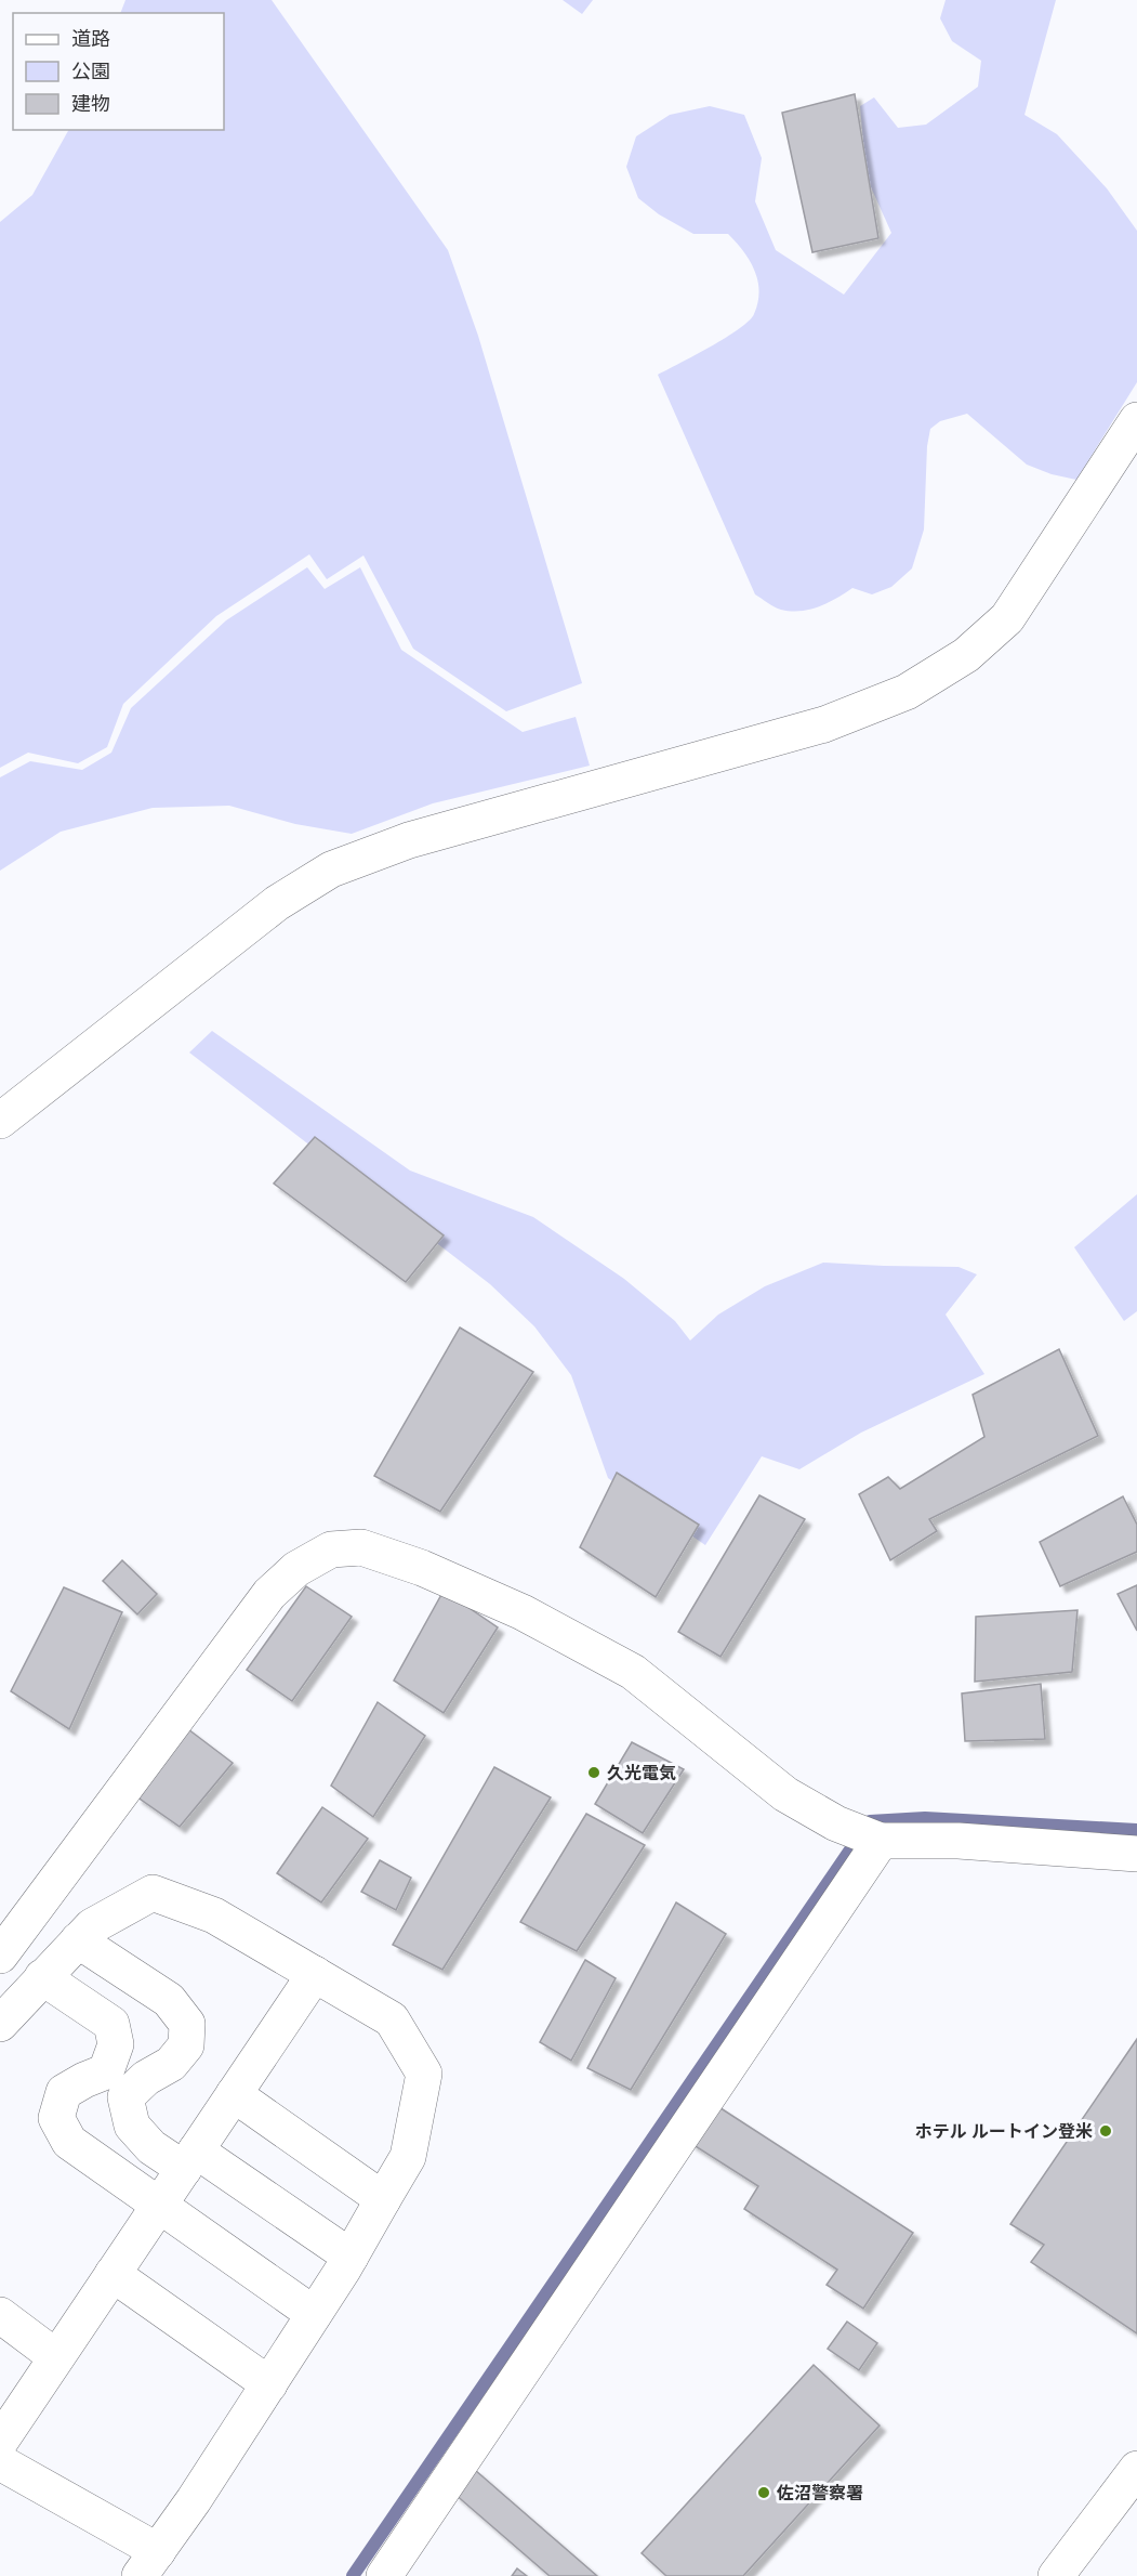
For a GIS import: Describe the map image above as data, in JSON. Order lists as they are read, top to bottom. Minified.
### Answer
{"places":["久光電気","ホテル ルートイン登米","佐沼警察署"],"legend":["道路","公園","建物"]}
